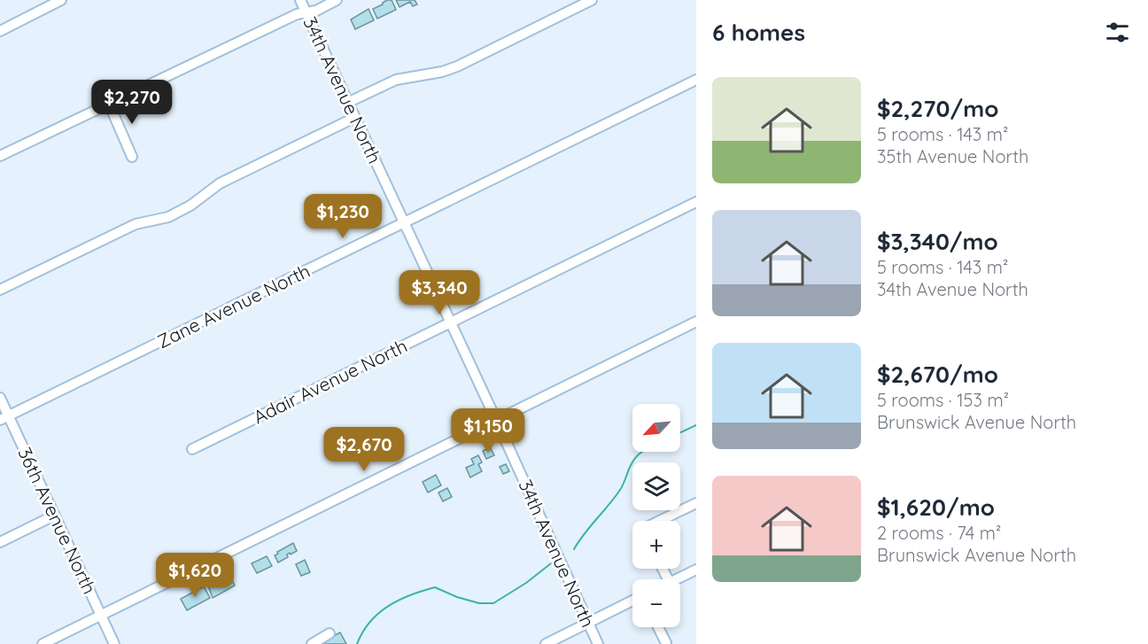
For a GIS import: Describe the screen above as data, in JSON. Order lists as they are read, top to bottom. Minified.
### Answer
{"streets":{"street":["34th Avenue North","Zane Avenue North","Adair Avenue North","36th Avenue North"]},"crossings":[["34th Avenue North","Zane Avenue North"],["34th Avenue North","Adair Avenue North"],["Zane Avenue North","36th Avenue North"]],"north":"bottom left","page":{"heading":"6 homes","list":[{"name":"$2,270/mo","note":"5 rooms · 143 m² · 35th Avenue North"},{"name":"$3,340/mo","note":"5 rooms · 143 m² · 34th Avenue North"},{"name":"$2,670/mo","note":"5 rooms · 153 m² · Brunswick Avenue North"},{"name":"$1,620/mo","note":"2 rooms · 74 m² · Brunswick Avenue North"}],"price":["$2,270","$1,230","$3,340","$1,150","$2,670","$1,620"],"map_buttons":["+","−"]}}
